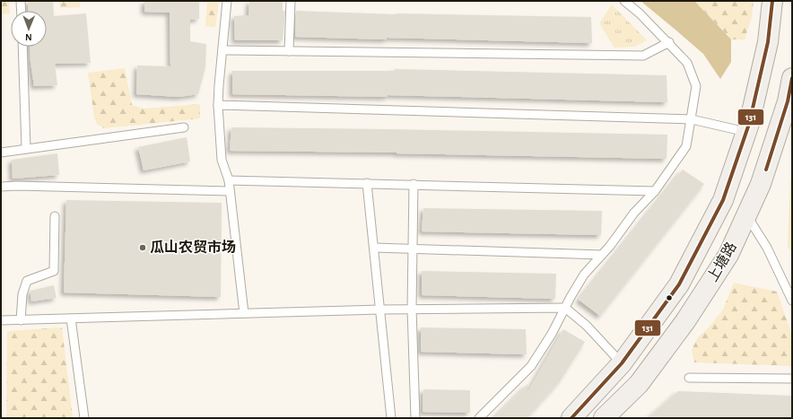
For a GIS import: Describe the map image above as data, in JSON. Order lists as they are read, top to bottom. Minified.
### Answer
{"streets":{"main road":["上塘路"]},"places":["瓜山农贸市场"],"lines":["transit line 131"],"north":"bottom"}
